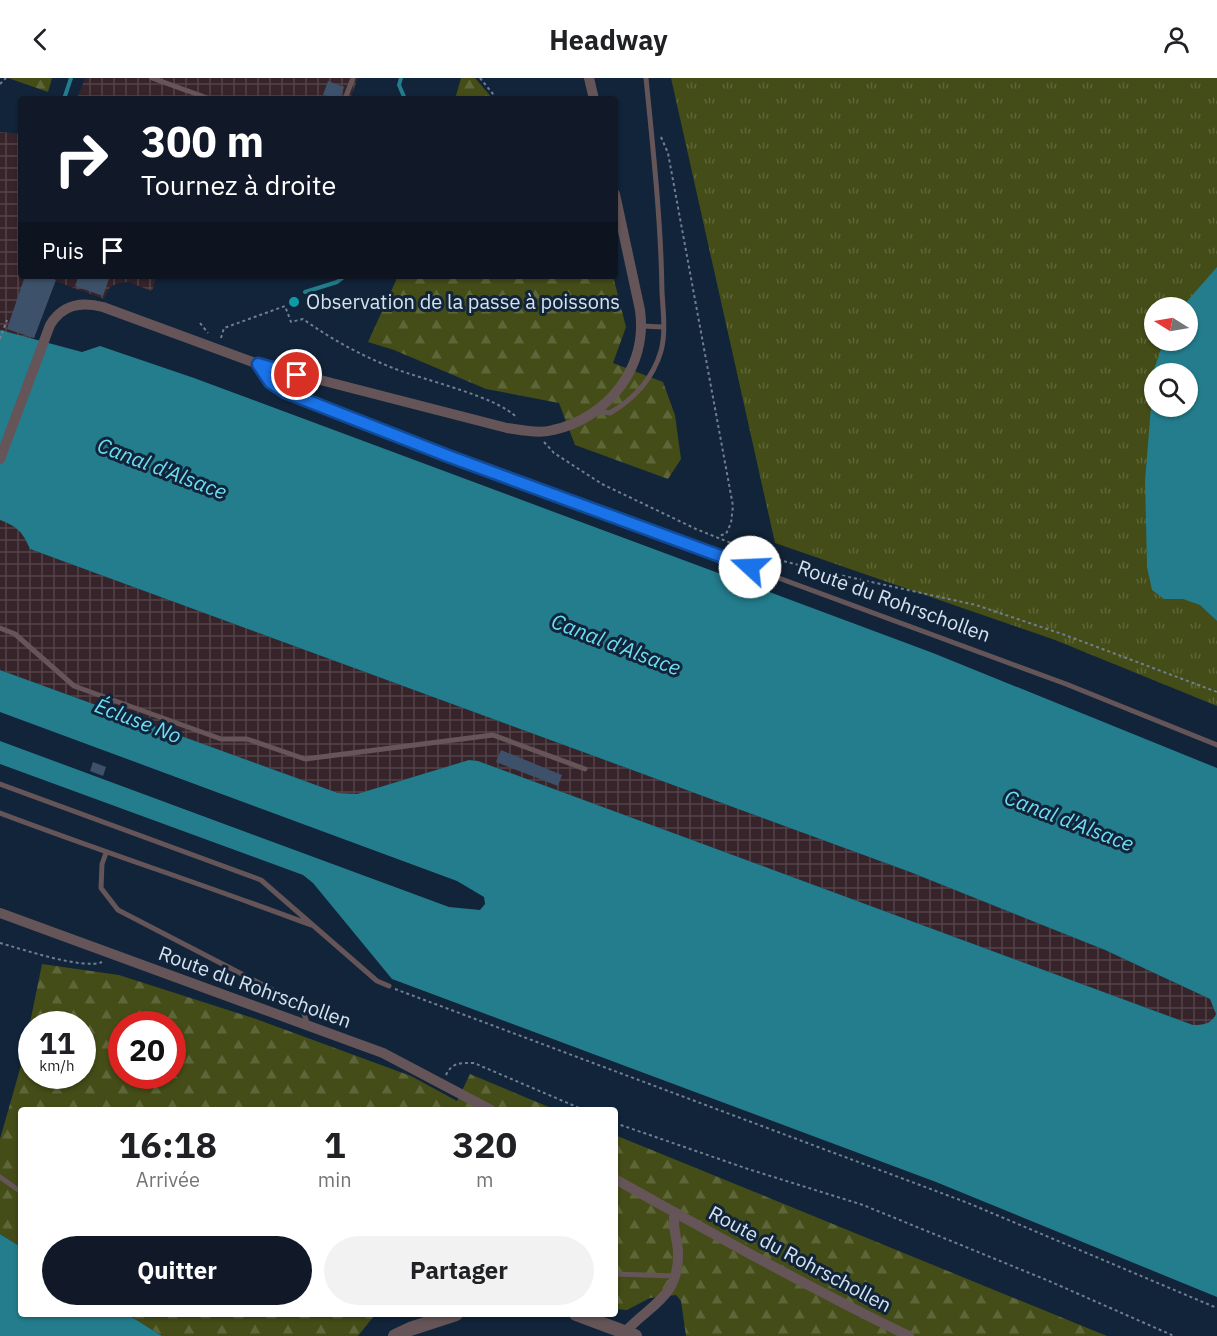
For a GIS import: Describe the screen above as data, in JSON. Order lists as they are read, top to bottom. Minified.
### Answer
{"streets":{"street":["Route du Rohrschollen"]},"water":["Canal d'Alsace","Écluse No"],"places":["Observation de la passe à poissons"],"north":"left","page":{"header":"Headway","turn":["300 m","Tournez à droite"],"then":"Puis","speed":"11 km/h","limit":"20","eta":["16:18","Arrivée","1","min","320","m"],"buttons":["Quitter","Partager"]}}
